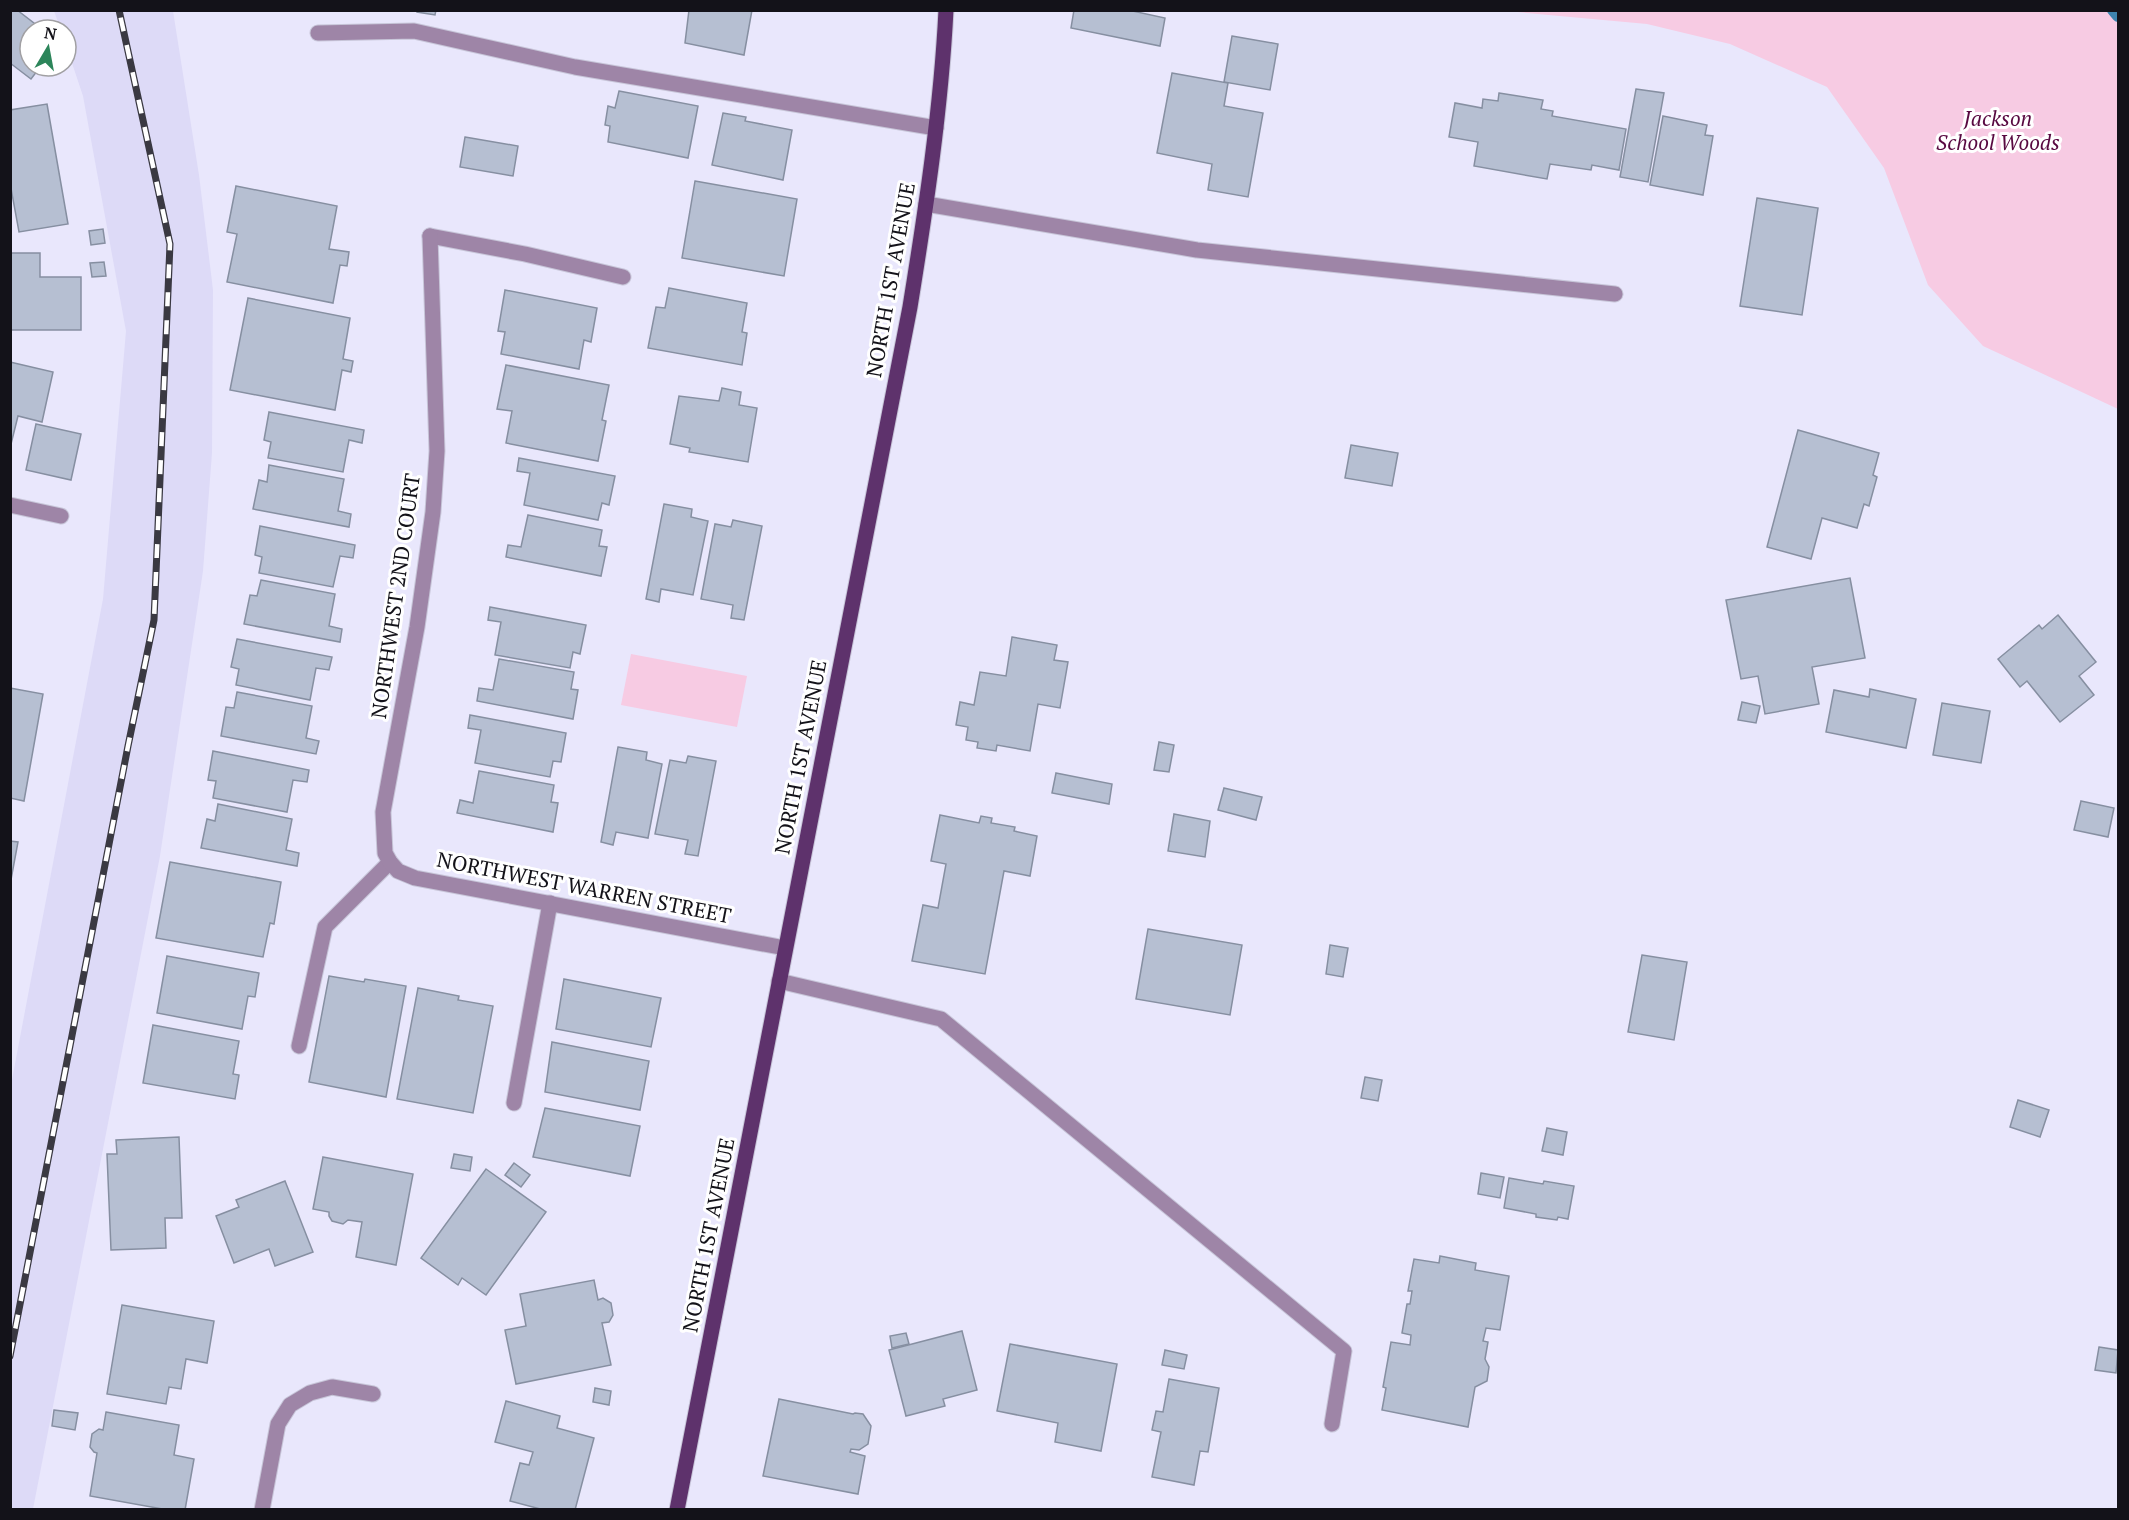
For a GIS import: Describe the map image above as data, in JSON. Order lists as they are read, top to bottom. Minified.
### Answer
{"streets":{"main road":["NORTH 1ST AVENUE"],"street":["NORTHWEST 2ND COURT","NORTHWEST WARREN STREET"]},"crossings":[["NORTH 1ST AVENUE","NORTHWEST WARREN STREET"],["NORTHWEST 2ND COURT","NORTHWEST WARREN STREET"]],"parks":["Jackson School Woods"],"north":"top"}
